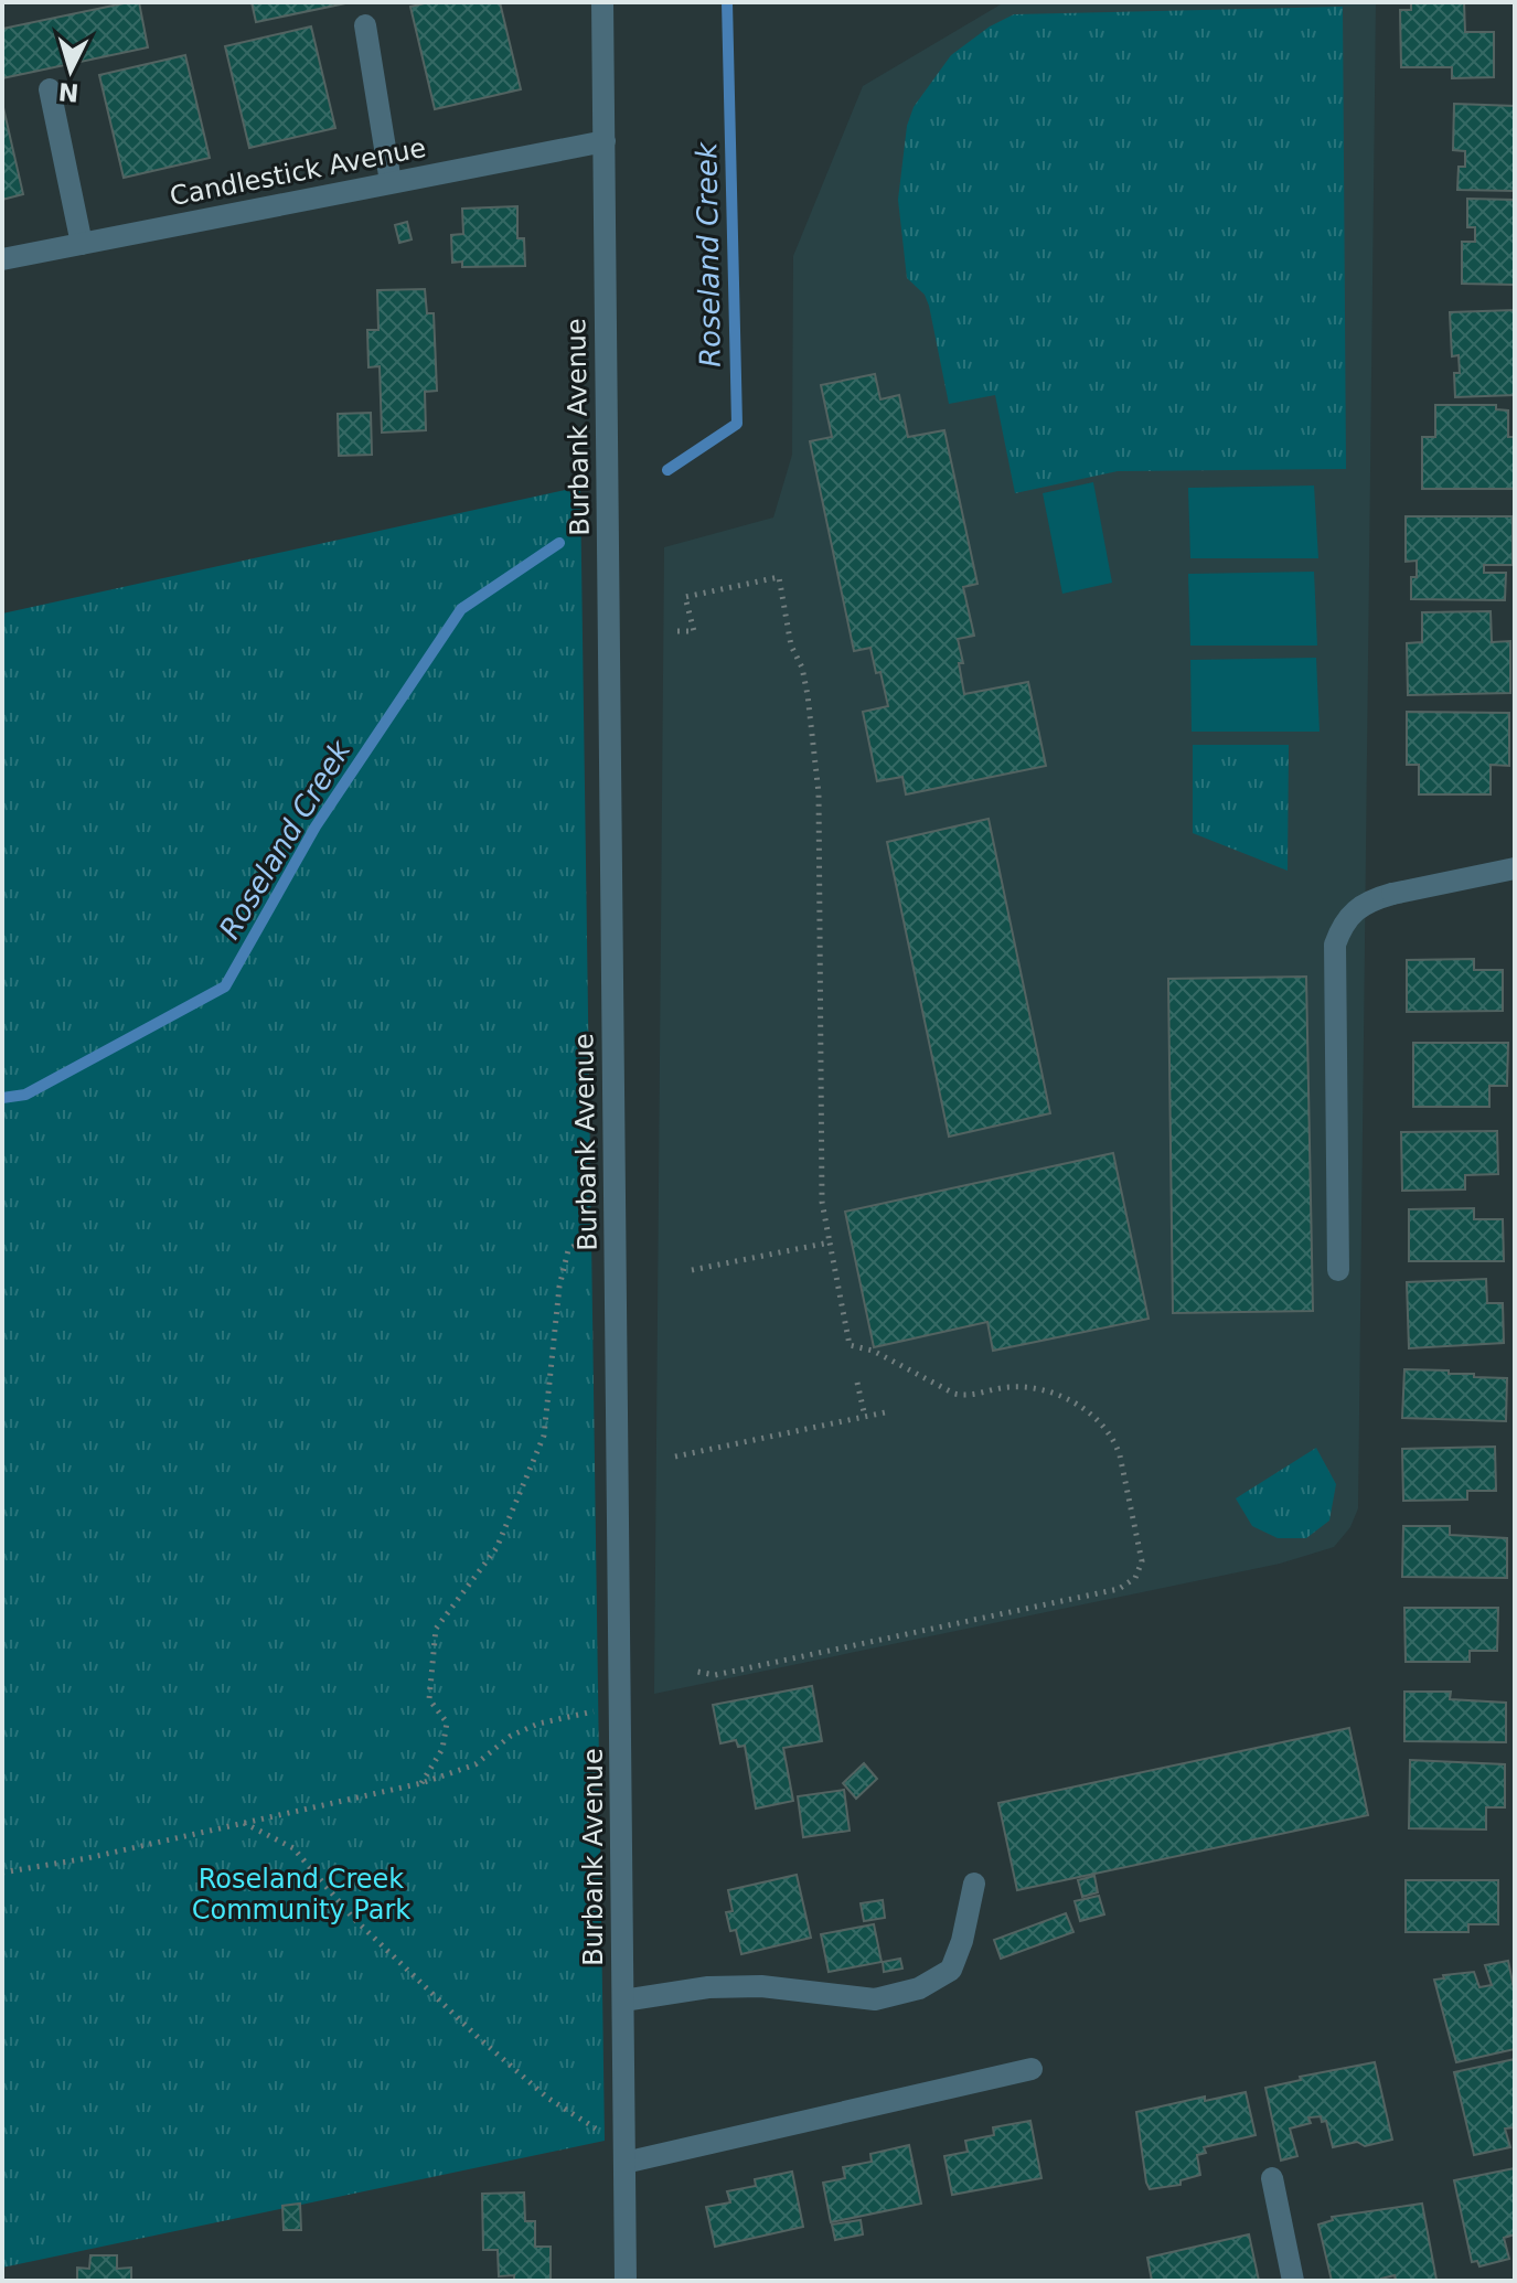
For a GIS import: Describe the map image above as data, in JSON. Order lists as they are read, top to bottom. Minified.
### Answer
{"streets":{"street":["Candlestick Avenue","Burbank Avenue"]},"crossings":[["Candlestick Avenue","Burbank Avenue"]],"water":["Roseland Creek"],"parks":["Roseland Creek Community Park"],"north":"bottom"}
